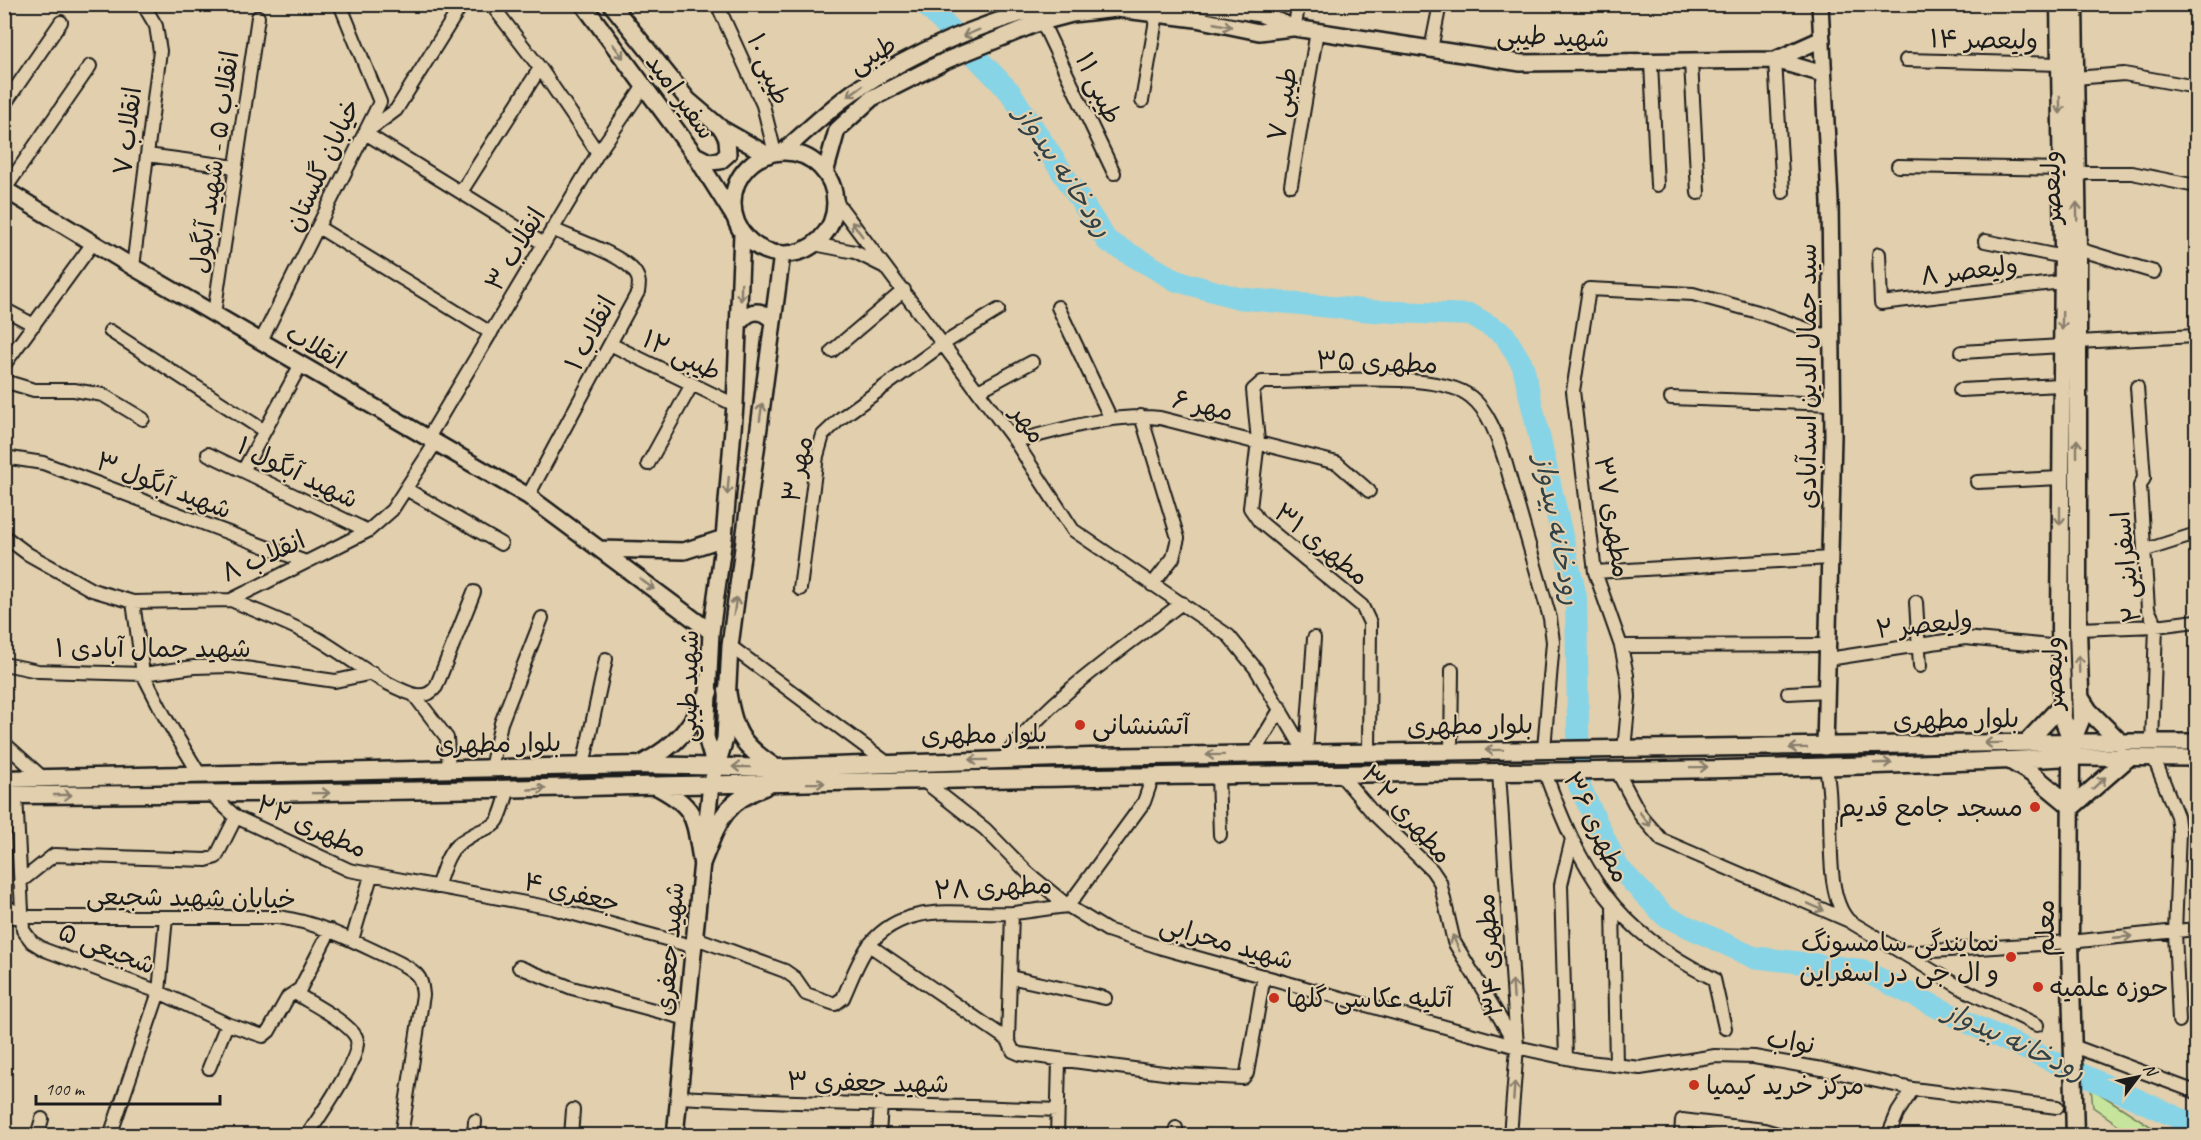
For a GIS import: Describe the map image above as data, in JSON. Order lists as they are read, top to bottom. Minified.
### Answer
{"streets":{"main road":["ولیعصر","بلوار مطهری","معلم"],"street":["شهید طیبی","ولیعصر ۱۴","طیبی","طیبی ۱۰","طیبی ۱۱","سفیر امید","طیبی ۷","انقلاب ۷","انقلاب ۵ - شهید آبگول","خیابان گلستان","انقلاب ۳","ولیعصر ۸","انقلاب ۱","انقلاب","طیبی ۱۲","مطهری ۳۵","سید جمال الدین اسدآبادی","مهر ۶","مهر","مهر ۳","شهید آبگول ۱","شهید آبگول ۳","مطهری ۳۷","مطهری ۳۱","انقلاب ۸","اسفراینی ۲","ولیعصر ۲","شهید جمال آبادی ۱","مطهری ۳۲","مطهری ۲۲","مطهری ۳۶","مطهری ۲۸","جعفری ۴","خیابان شهید شجیعی","شهید محرابی","شجیعی ۵","شهید جعفری","مطهری ۳۴","نواب","شهید جعفری ۳"]},"crossings":[["شهید طیبی","طیبی"],["شهید طیبی","طیبی ۱۰"],["شهید طیبی","طیبی ۱۱"],["شهید طیبی","سفیر امید"],["شهید طیبی","طیبی ۷"],["شهید طیبی","انقلاب"],["شهید طیبی","طیبی ۱۲"],["شهید طیبی","سید جمال الدین اسدآبادی"],["شهید طیبی","مهر"],["شهید طیبی","بلوار مطهری"],["شهید طیبی","شهید جعفری"],["ولیعصر ۱۴","ولیعصر"],["طیبی","طیبی ۱۰"],["طیبی","سفیر امید"],["طیبی","مهر"],["طیبی ۱۰","سفیر امید"],["طیبی ۱۰","مهر"],["سفیر امید","انقلاب ۳"],["سفیر امید","مهر"],["انقلاب ۷","انقلاب"],["انقلاب ۵ - شهید آبگول","انقلاب"],["خیابان گلستان","انقلاب"],["ولیعصر","ولیعصر ۸"],["ولیعصر","ولیعصر ۲"],["ولیعصر","بلوار مطهری"],["ولیعصر","معلم"],["انقلاب ۳","انقلاب ۱"],["انقلاب ۳","انقلاب"],["انقلاب ۳","انقلاب ۸"],["انقلاب ۱","انقلاب"],["انقلاب ۱","طیبی ۱۲"],["انقلاب","انقلاب ۸"],["مطهری ۳۵","مهر ۶"],["مطهری ۳۵","مطهری ۳۱"],["مطهری ۳۵","بلوار مطهری"],["سید جمال الدین اسدآبادی","مطهری ۳۷"],["سید جمال الدین اسدآبادی","ولیعصر ۲"],["سید جمال الدین اسدآبادی","بلوار مطهری"],["مهر ۶","مهر"],["مهر ۶","مطهری ۳۱"],["مهر","مهر ۳"],["مهر","بلوار مطهری"],["شهید آبگول ۱","انقلاب ۸"],["شهید آبگول ۳","انقلاب ۸"],["مطهری ۳۷","ولیعصر ۲"],["مطهری ۳۷","بلوار مطهری"],["مطهری ۳۱","بلوار مطهری"],["بلوار مطهری","مطهری ۳۲"],["بلوار مطهری","مطهری ۲۲"],["بلوار مطهری","مطهری ۳۶"],["بلوار مطهری","مطهری ۲۸"],["بلوار مطهری","معلم"],["بلوار مطهری","شهید محرابی"],["بلوار مطهری","شهید جعفری"],["بلوار مطهری","مطهری ۳۴"],["مطهری ۳۲","شهید محرابی"],["مطهری ۳۲","مطهری ۳۴"],["مطهری ۳۲","نواب"],["مطهری ۲۲","جعفری ۴"],["مطهری ۲۸","جعفری ۴"],["مطهری ۲۸","شهید محرابی"],["جعفری ۴","شهید جعفری"],["خیابان شهید شجیعی","شجیعی ۵"],["شهید محرابی","مطهری ۳۴"],["شهید محرابی","نواب"],["شهید جعفری","شهید جعفری ۳"],["مطهری ۳۴","نواب"]],"one_way":["مطهری ۳۲"],"water":["رودخانه بیدواز"],"places":["آتشنشانی","مسجد جامع قدیم","نمایندگی سامسونگ و ال جی در اسفراین","حوزه علمیه","آتلیه عکاسی گلها","مرکز خرید کیمیا"],"scale_bar":"100 m","north":"top right"}
